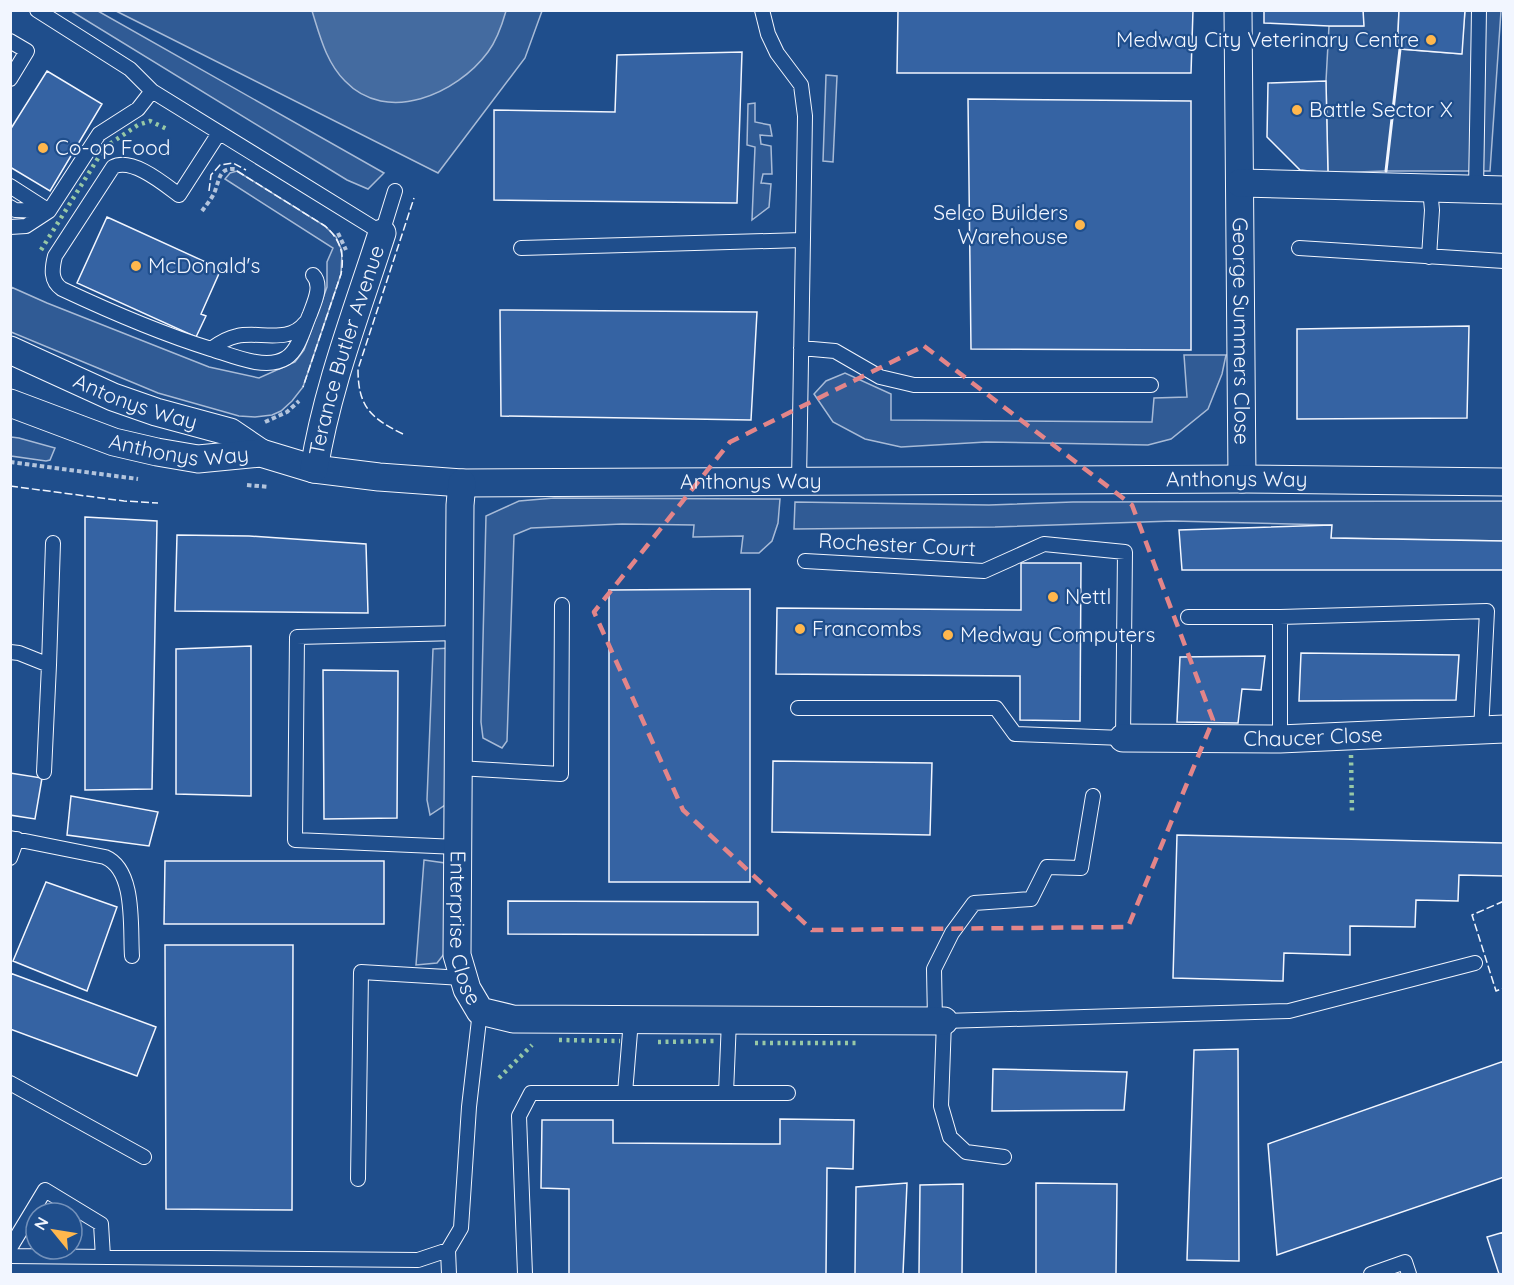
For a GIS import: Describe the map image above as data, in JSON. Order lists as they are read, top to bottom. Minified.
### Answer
{"streets":{"street":["George Summers Close","Terance Butler Avenue","Antonys Way","Anthonys Way","Chaucer Close","Enterprise Close"],"lane":["Rochester Court"]},"crossings":[["George Summers Close","Anthonys Way"],["Terance Butler Avenue","Anthonys Way"],["Antonys Way","Anthonys Way"],["Anthonys Way","Enterprise Close"],["Rochester Court","Chaucer Close"]],"places":["Medway City Veterinary Centre","Battle Sector X","Co-op Food","Selco Builders Warehouse","McDonald's","Nettl","Francombs","Medway Computers"],"north":"top left"}
